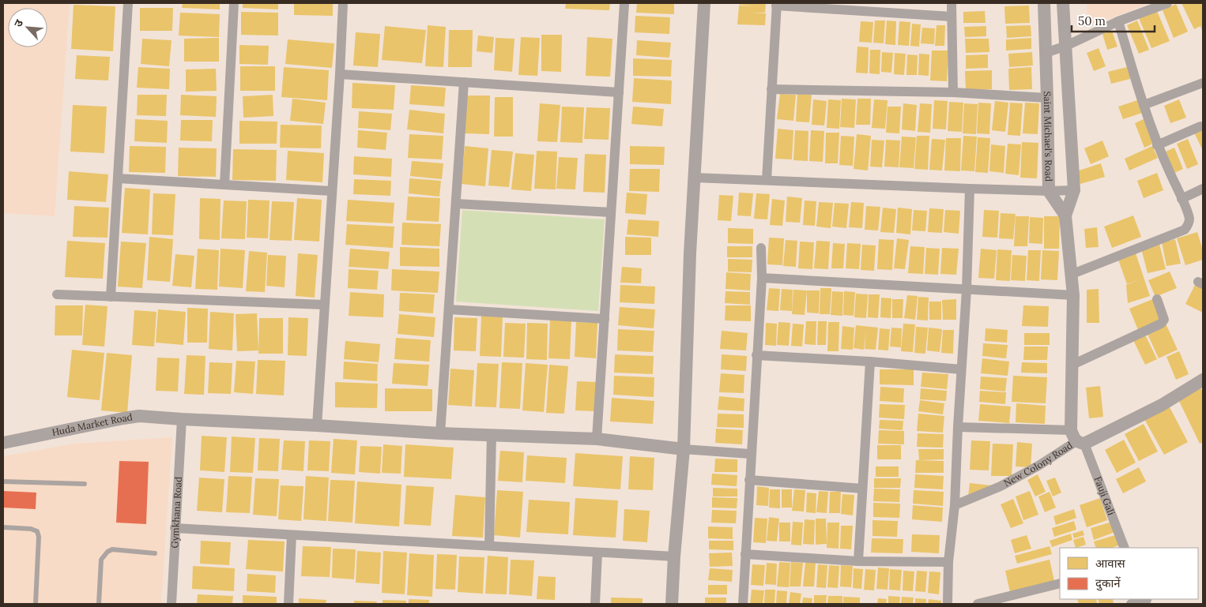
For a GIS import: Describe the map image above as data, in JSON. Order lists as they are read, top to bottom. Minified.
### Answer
{"streets":{"street":["Saint Michael's Road","Huda Market Road","New Colony Road","Fauji Gali","Gymkhana Road"]},"crossings":[["Huda Market Road","Gymkhana Road"],["New Colony Road","Fauji Gali"]],"legend":["आवास","दुकानें"],"scale_bar":"50 m","north":"top left"}
